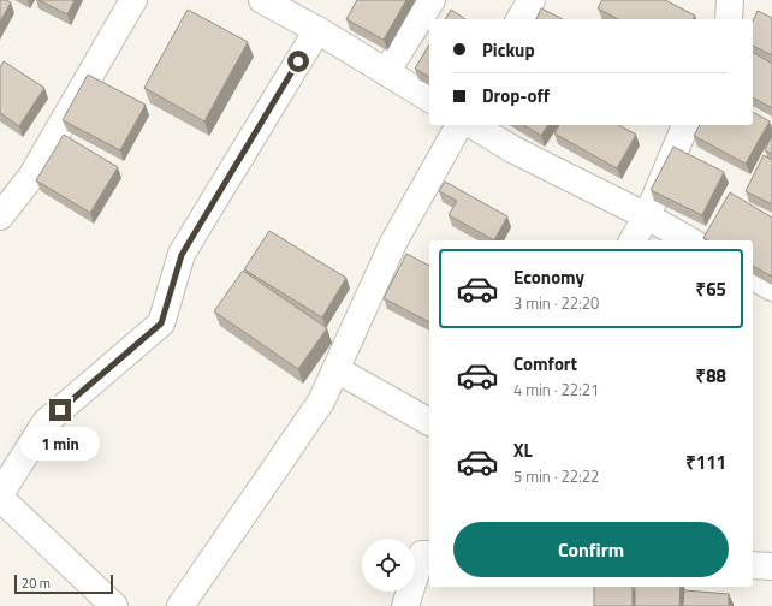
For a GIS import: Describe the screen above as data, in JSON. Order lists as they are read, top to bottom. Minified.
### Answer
{"scale_bar":"20 m","page":{"banner":["Pickup","Drop-off"],"list":[{"name":"Economy","note":"3 min · 22:20","value":"₹65"},{"name":"Comfort","note":"4 min · 22:21","value":"₹88"},{"name":"XL","note":"5 min · 22:22","value":"₹111"}],"bubble":"1 min","buttons":"Confirm","scale":"20 m"}}
